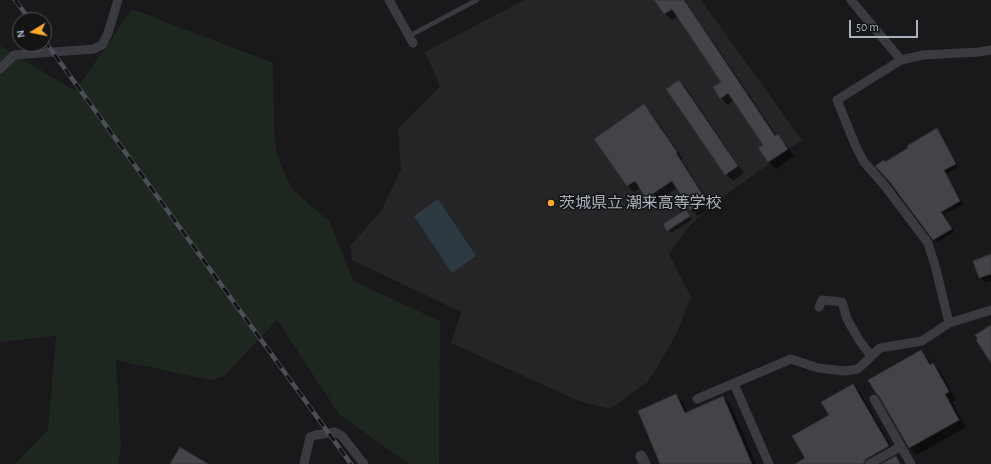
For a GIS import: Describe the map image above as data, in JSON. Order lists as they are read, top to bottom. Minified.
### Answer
{"places":["茨城県立 潮来高等学校"],"scale_bar":"50 m","north":"left"}
